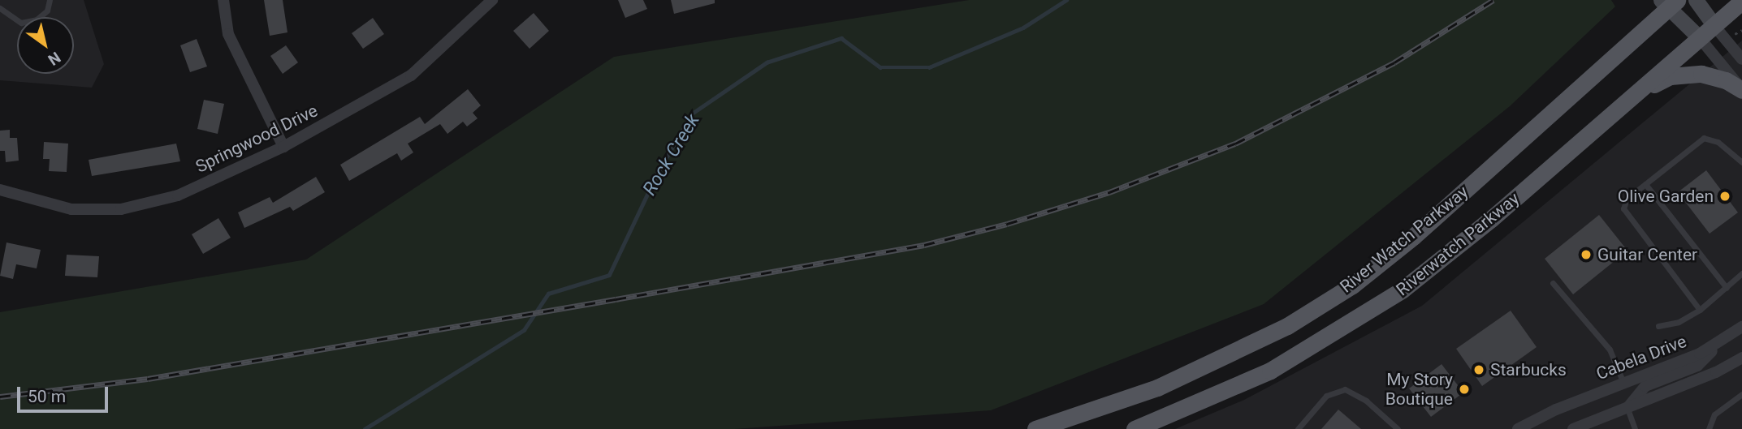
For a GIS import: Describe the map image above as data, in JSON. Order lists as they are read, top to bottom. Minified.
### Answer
{"streets":{"main road":["River Watch Parkway","Riverwatch Parkway"],"street":["Springwood Drive","Cabela Drive"]},"water":["Rock Creek"],"places":["Olive Garden","Guitar Center","Starbucks","My Story Boutique"],"scale_bar":"50 m","north":"bottom right"}
